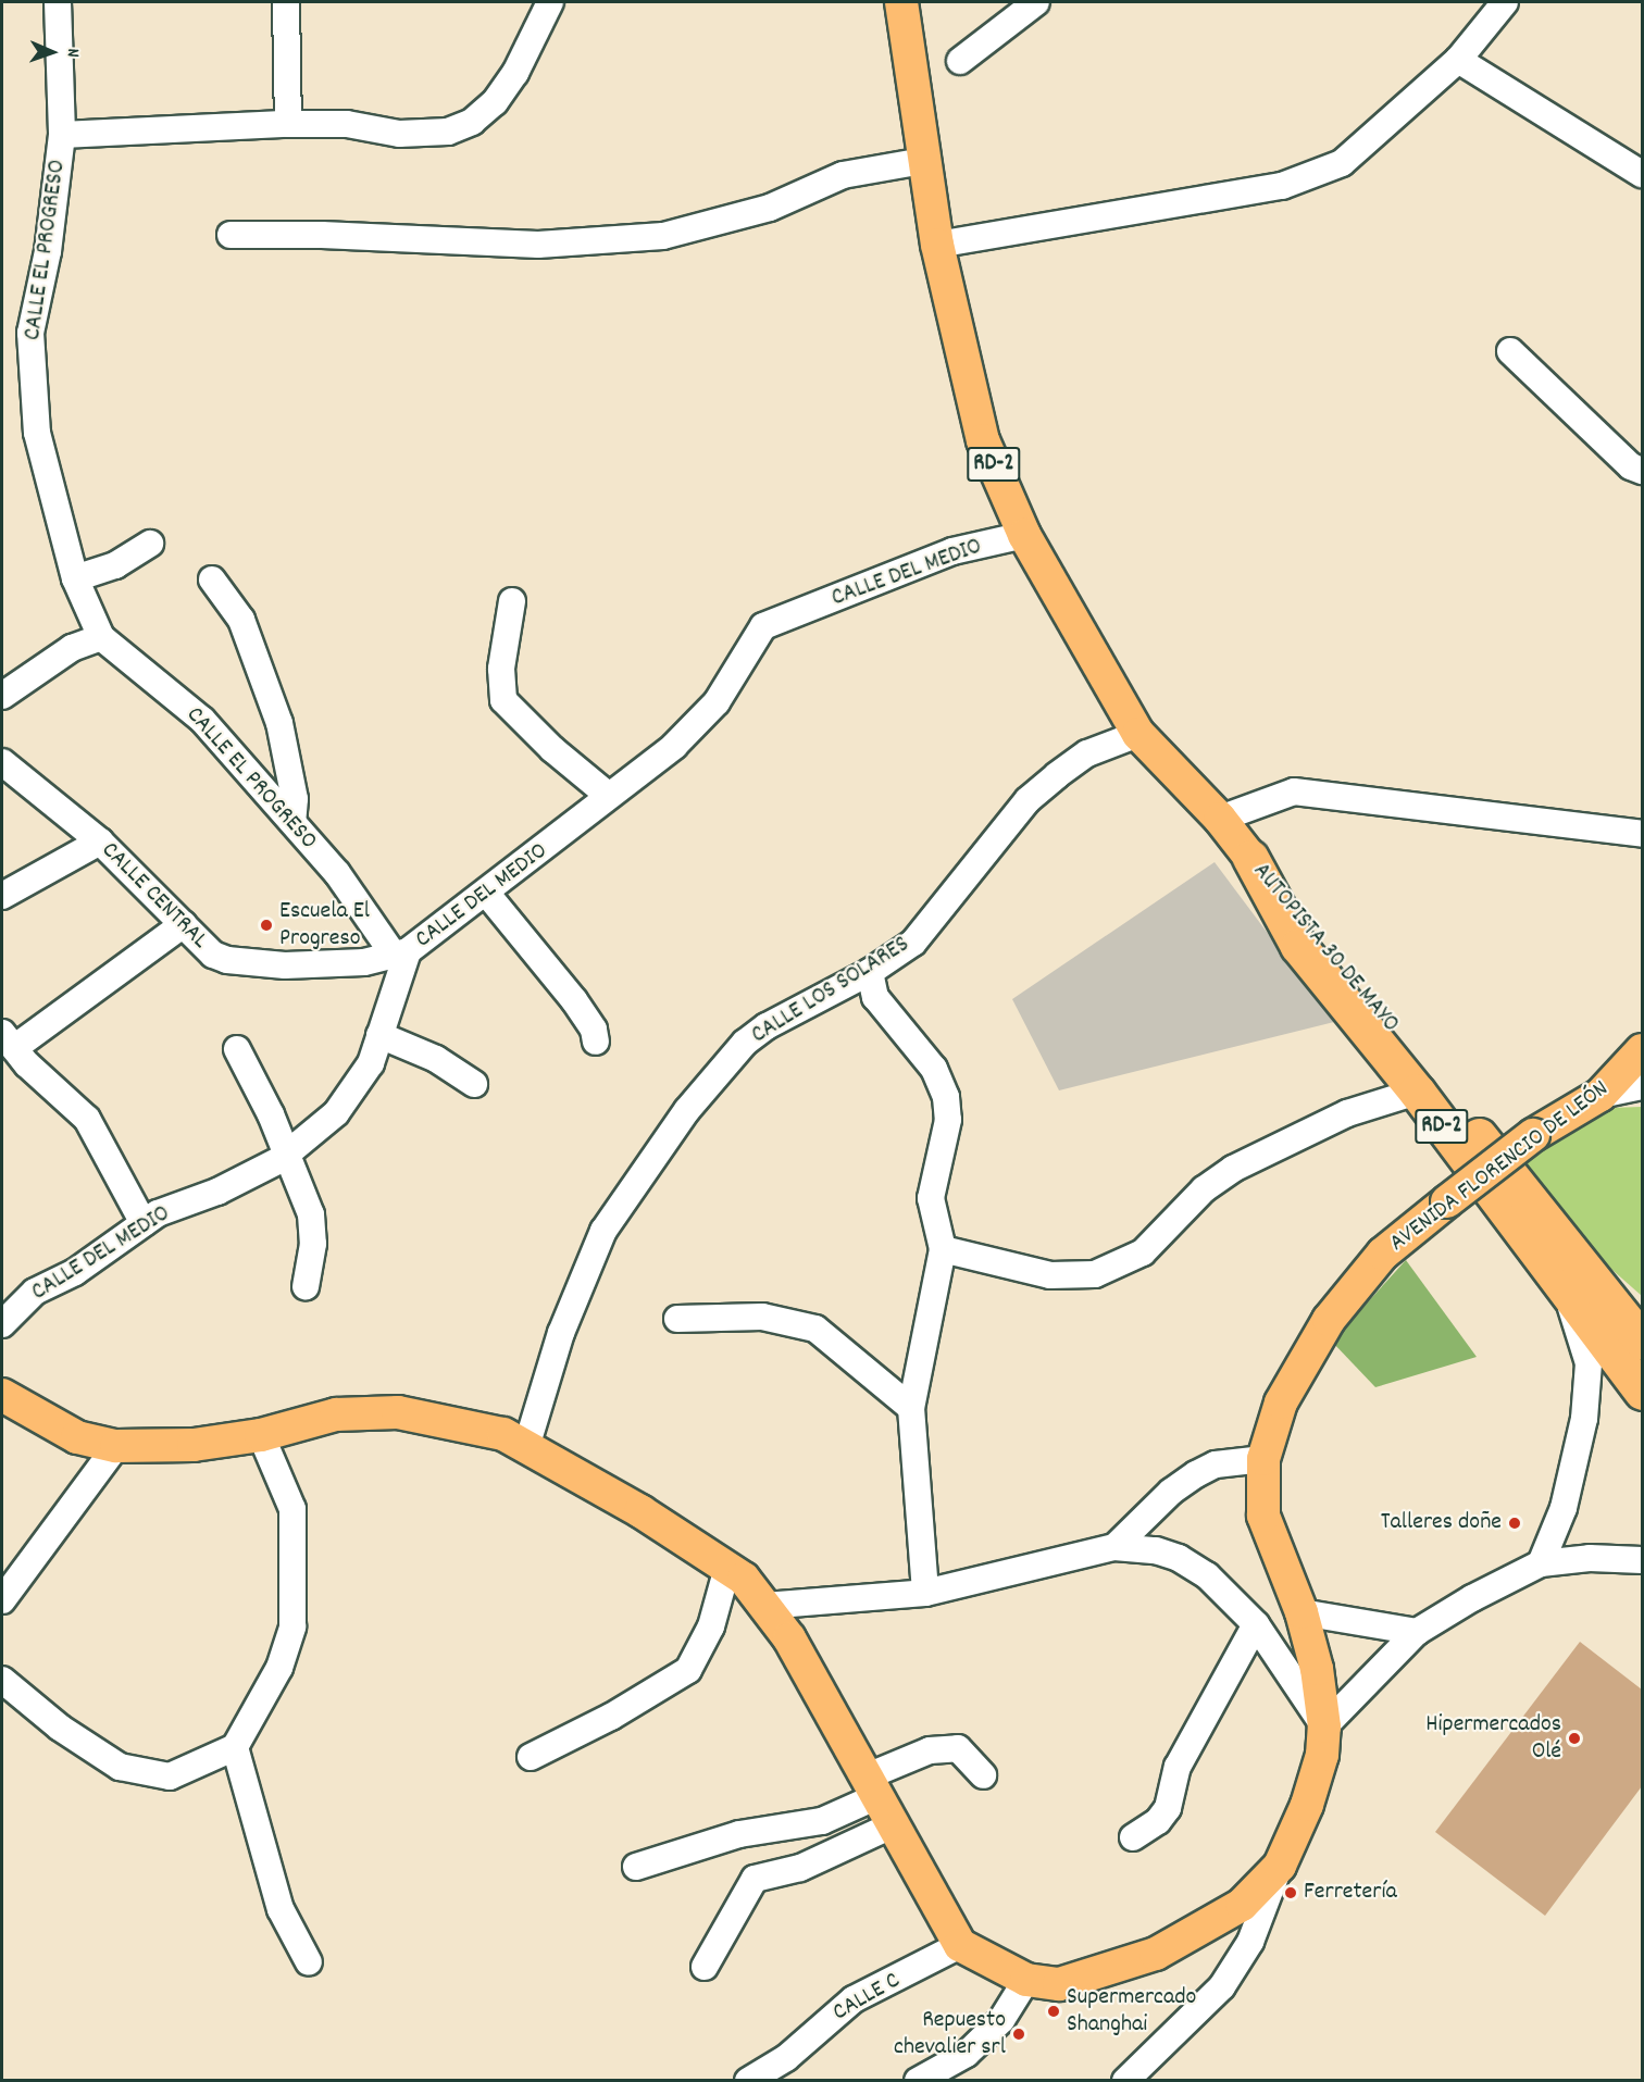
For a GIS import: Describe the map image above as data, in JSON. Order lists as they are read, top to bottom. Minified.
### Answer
{"streets":{"highway":["RD-2","AUTOPISTA 30 DE MAYO"],"main road":["AVENIDA FLORENCIO DE LEÓN"],"street":["CALLE EL PROGRESO","CALLE DEL MEDIO","CALLE CENTRAL","CALLE LOS SOLARES","CALLE C"]},"crossings":[["CALLE EL PROGRESO","CALLE DEL MEDIO"],["CALLE EL PROGRESO","CALLE CENTRAL"],["RD-2","CALLE DEL MEDIO"],["RD-2","AUTOPISTA 30 DE MAYO"],["RD-2","CALLE LOS SOLARES"],["CALLE DEL MEDIO","CALLE CENTRAL"]],"places":["Escuela El Progreso","Talleres doñe","Hipermercados Olé","Ferretería","Supermercado Shanghai","Repuesto chevalier srl"],"north":"right"}
